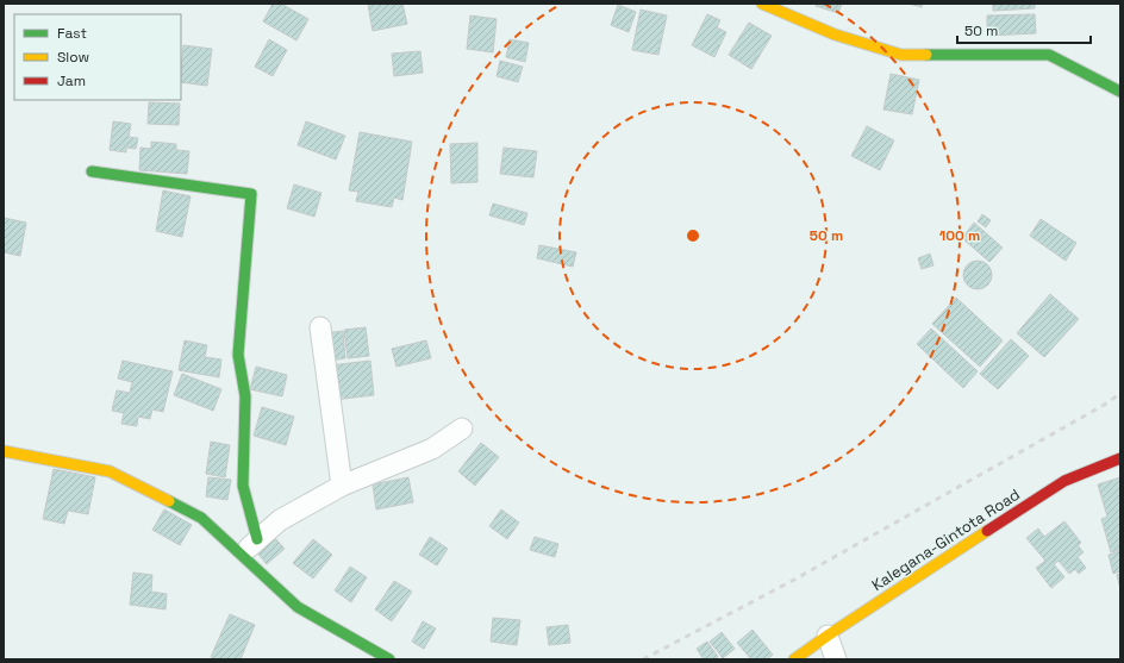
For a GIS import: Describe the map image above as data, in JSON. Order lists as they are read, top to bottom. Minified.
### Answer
{"streets":{"street":["Kalegana-Gintota Road"]},"legend":["Fast","Slow","Jam"],"scale_bar":"50 m","rings":["50 m","100 m"]}
